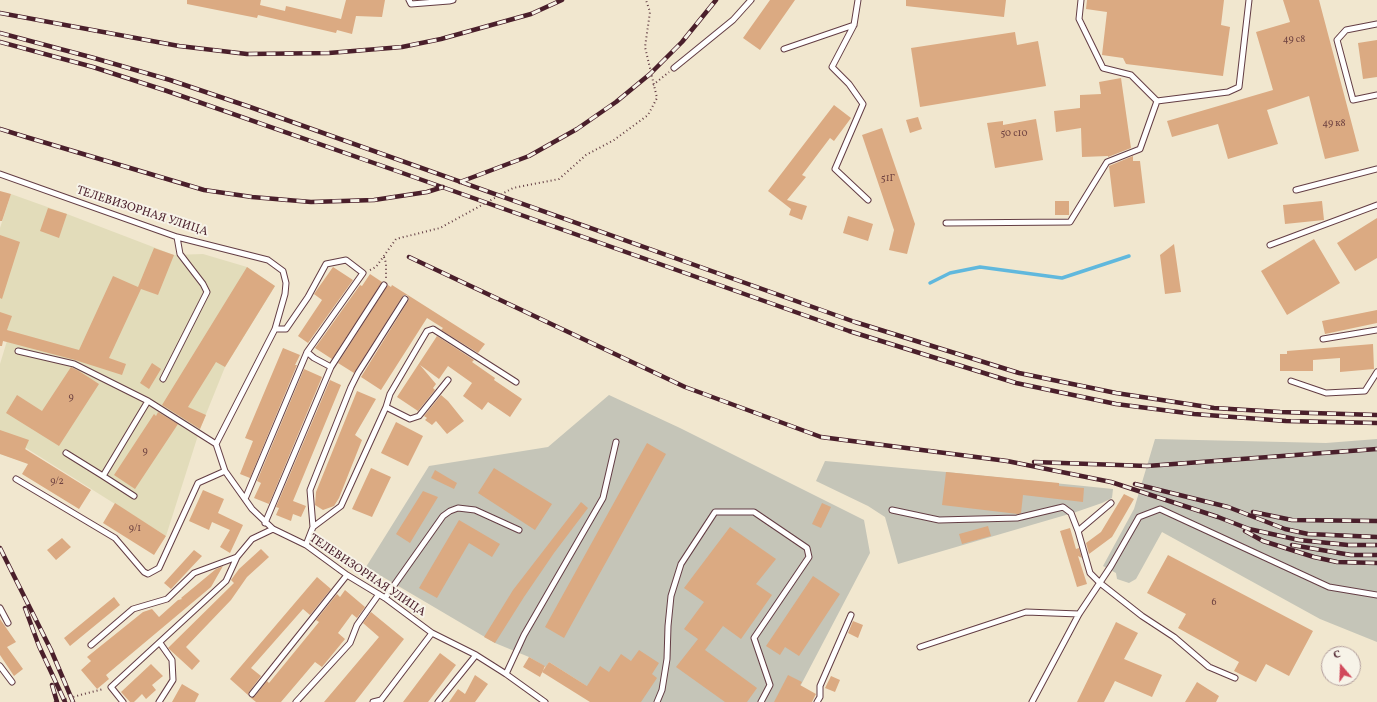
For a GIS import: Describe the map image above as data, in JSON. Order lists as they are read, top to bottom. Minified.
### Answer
{"streets":{"lane":["ТЕЛЕВИЗОРНАЯ УЛИЦА"]},"house_numbers":["49 с8","49 к8","50 с10","51Г","9","9","9/2","9/1","6"],"north":"top"}
